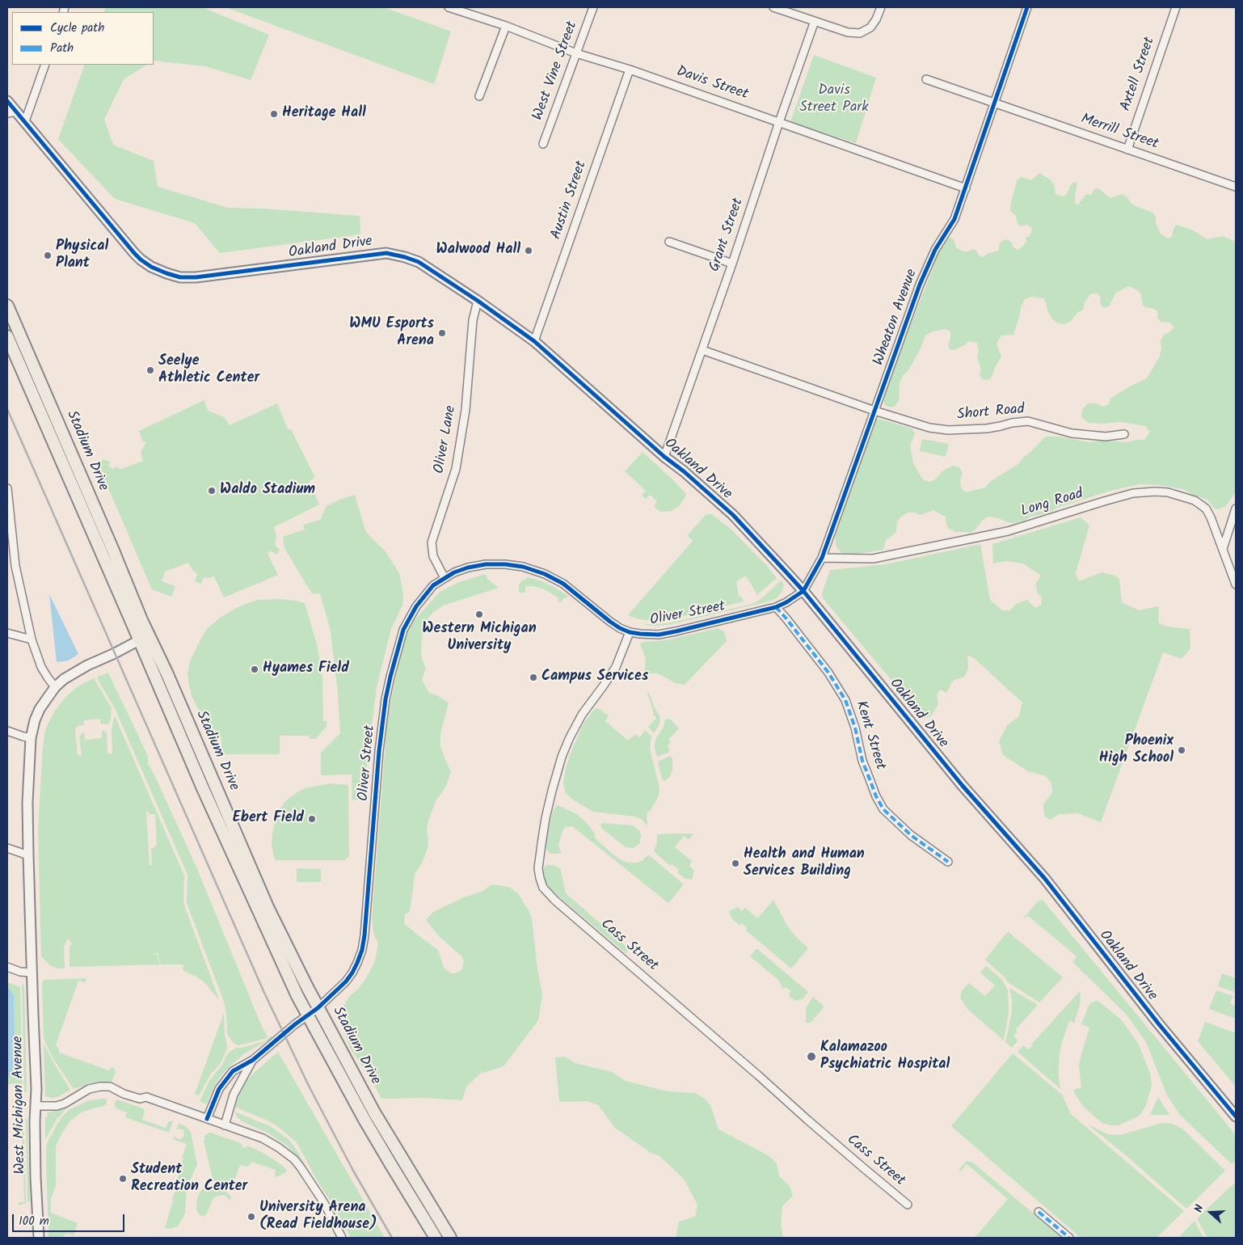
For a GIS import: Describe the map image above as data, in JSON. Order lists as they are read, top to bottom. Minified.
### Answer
{"streets":{"main road":["Oakland Drive","Stadium Drive","West Michigan Avenue"],"street":["West Vine Street","Axtell Street","Davis Street","Merrill Street","Austin Street","Grant Street","Wheaton Avenue","Short Road","Oliver Lane","Long Road","Oliver Street","Kent Street","Cass Street"]},"crossings":[["West Vine Street","Davis Street"],["Axtell Street","Merrill Street"],["Davis Street","Austin Street"],["Davis Street","Grant Street"],["Davis Street","Wheaton Avenue"],["Merrill Street","Wheaton Avenue"],["Austin Street","Oakland Drive"],["Grant Street","Oakland Drive"],["Grant Street","Short Road"],["Oakland Drive","Wheaton Avenue"],["Oakland Drive","Oliver Lane"],["Oakland Drive","Oliver Street"],["Wheaton Avenue","Short Road"],["Wheaton Avenue","Long Road"],["Wheaton Avenue","Oliver Street"],["Oliver Lane","Oliver Street"],["Stadium Drive","Oliver Street"],["Stadium Drive","West Michigan Avenue"],["Oliver Street","Kent Street"],["Oliver Street","Cass Street"]],"parks":["Davis Street Park"],"places":["Heritage Hall","Walwood Hall","Physical Plant","WMU Esports Arena","Seelye Athletic Center","Waldo Stadium","Western Michigan University","Hyames Field","Campus Services","Phoenix High School","Ebert Field","Health and Human Services Building","Kalamazoo Psychiatric Hospital","Student Recreation Center","University Arena (Read Fieldhouse)"],"legend":["Cycle path","Path"],"scale_bar":"100 m","north":"left"}
